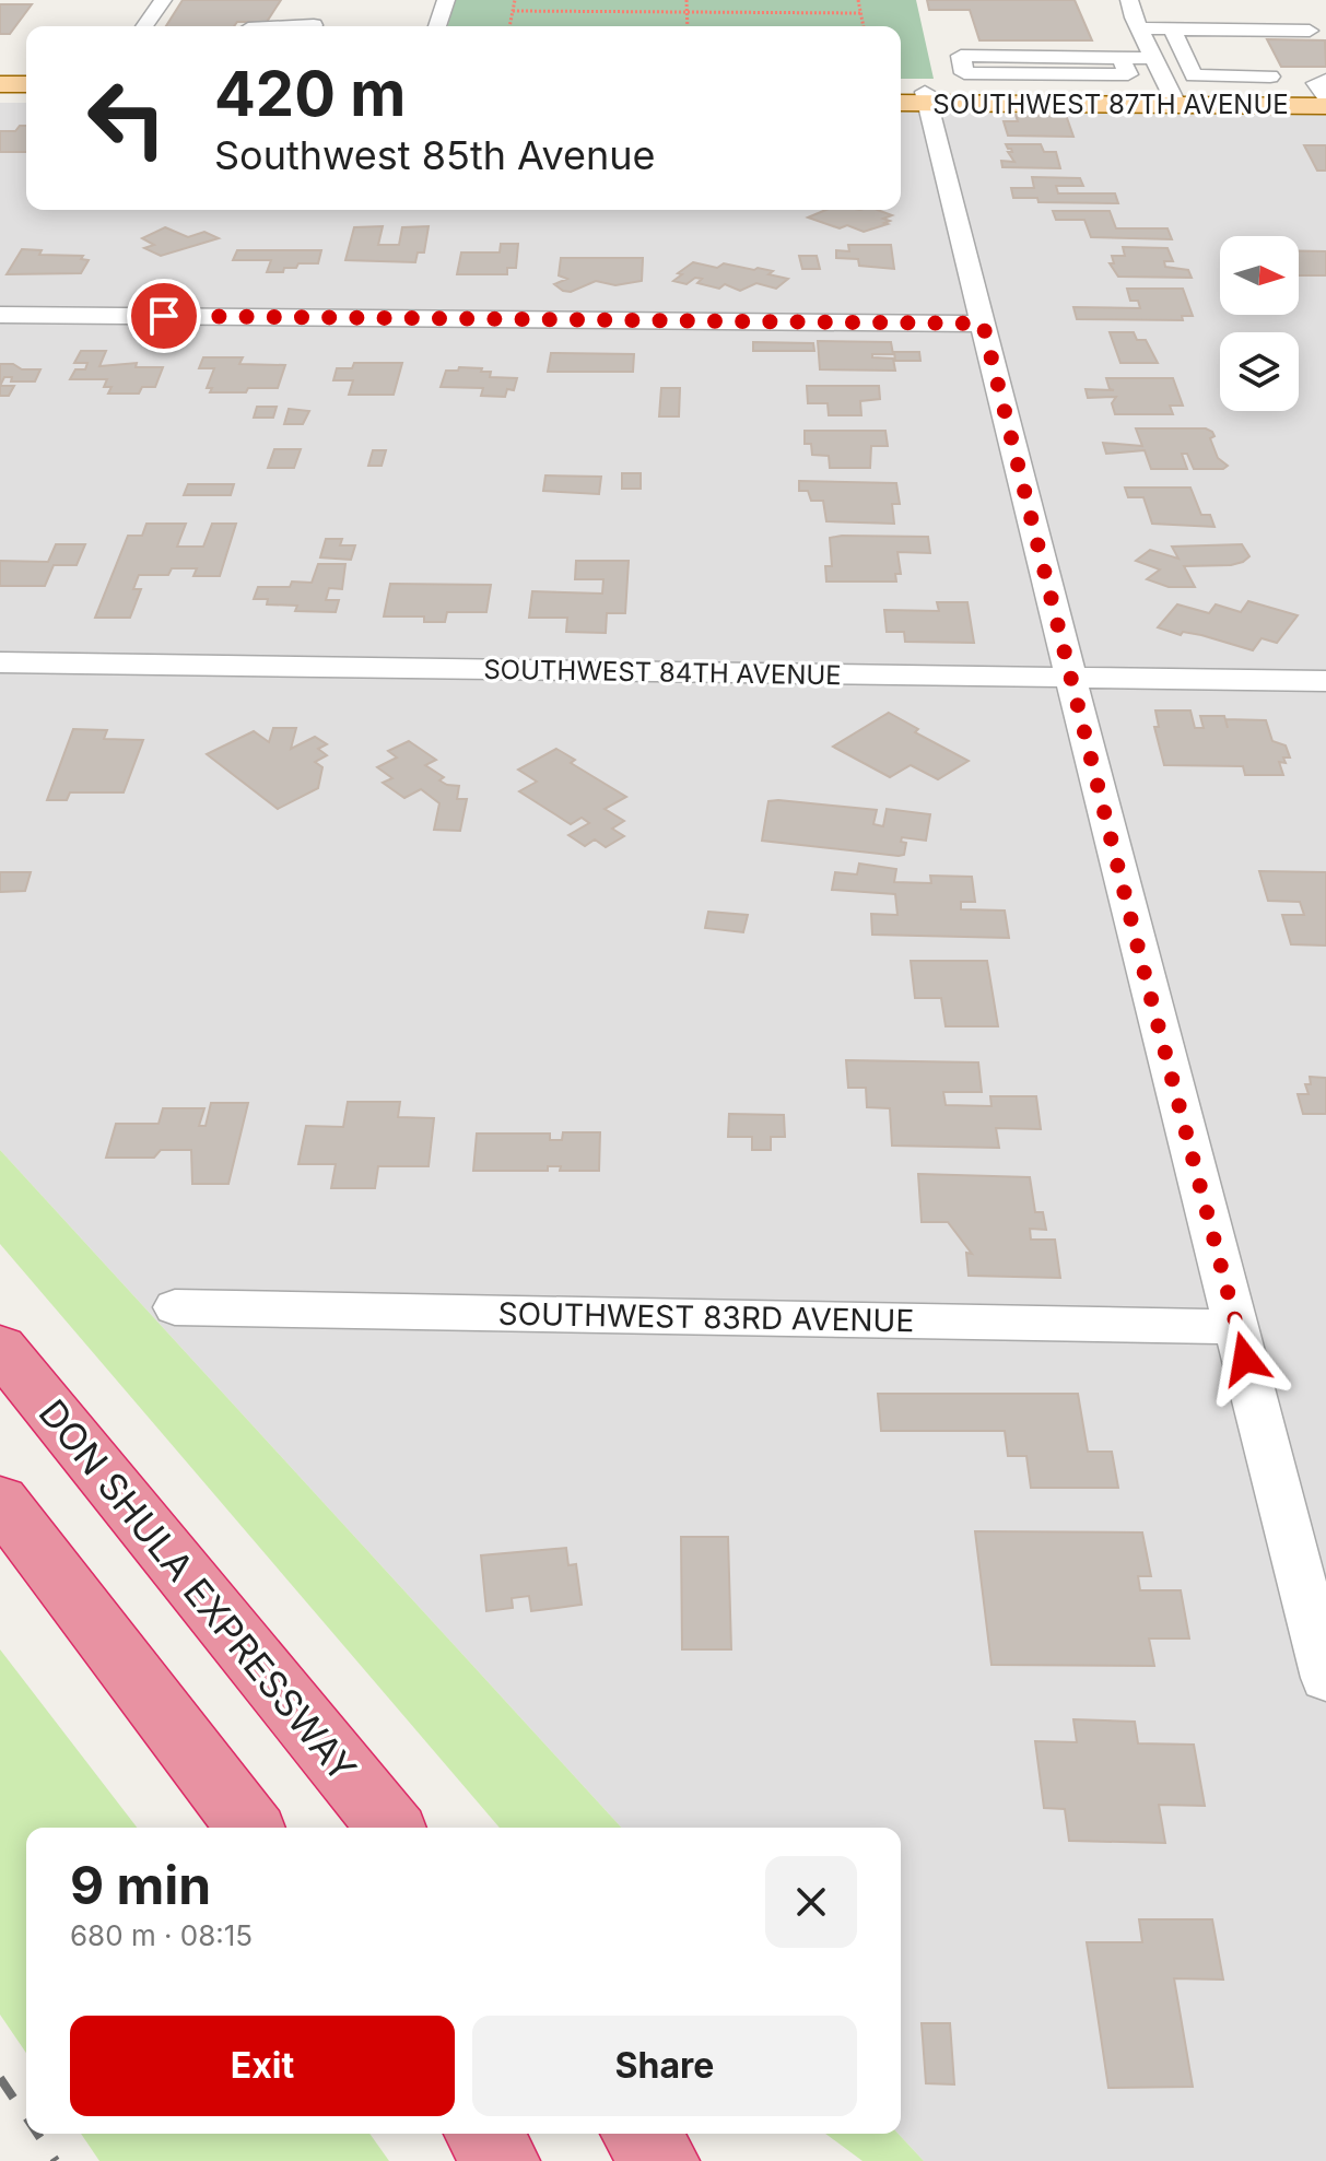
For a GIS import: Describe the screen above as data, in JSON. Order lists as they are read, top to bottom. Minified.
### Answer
{"streets":{"highway":["DON SHULA EXPRESSWAY"],"main road":["SOUTHWEST 87TH AVENUE"],"street":["SOUTHWEST 84TH AVENUE","SOUTHWEST 83RD AVENUE"]},"north":"right","page":{"turn":["420 m","Southwest 85th Avenue"],"heading":["9 min","680 m · 08:15"],"buttons":["Exit","Share"]}}
